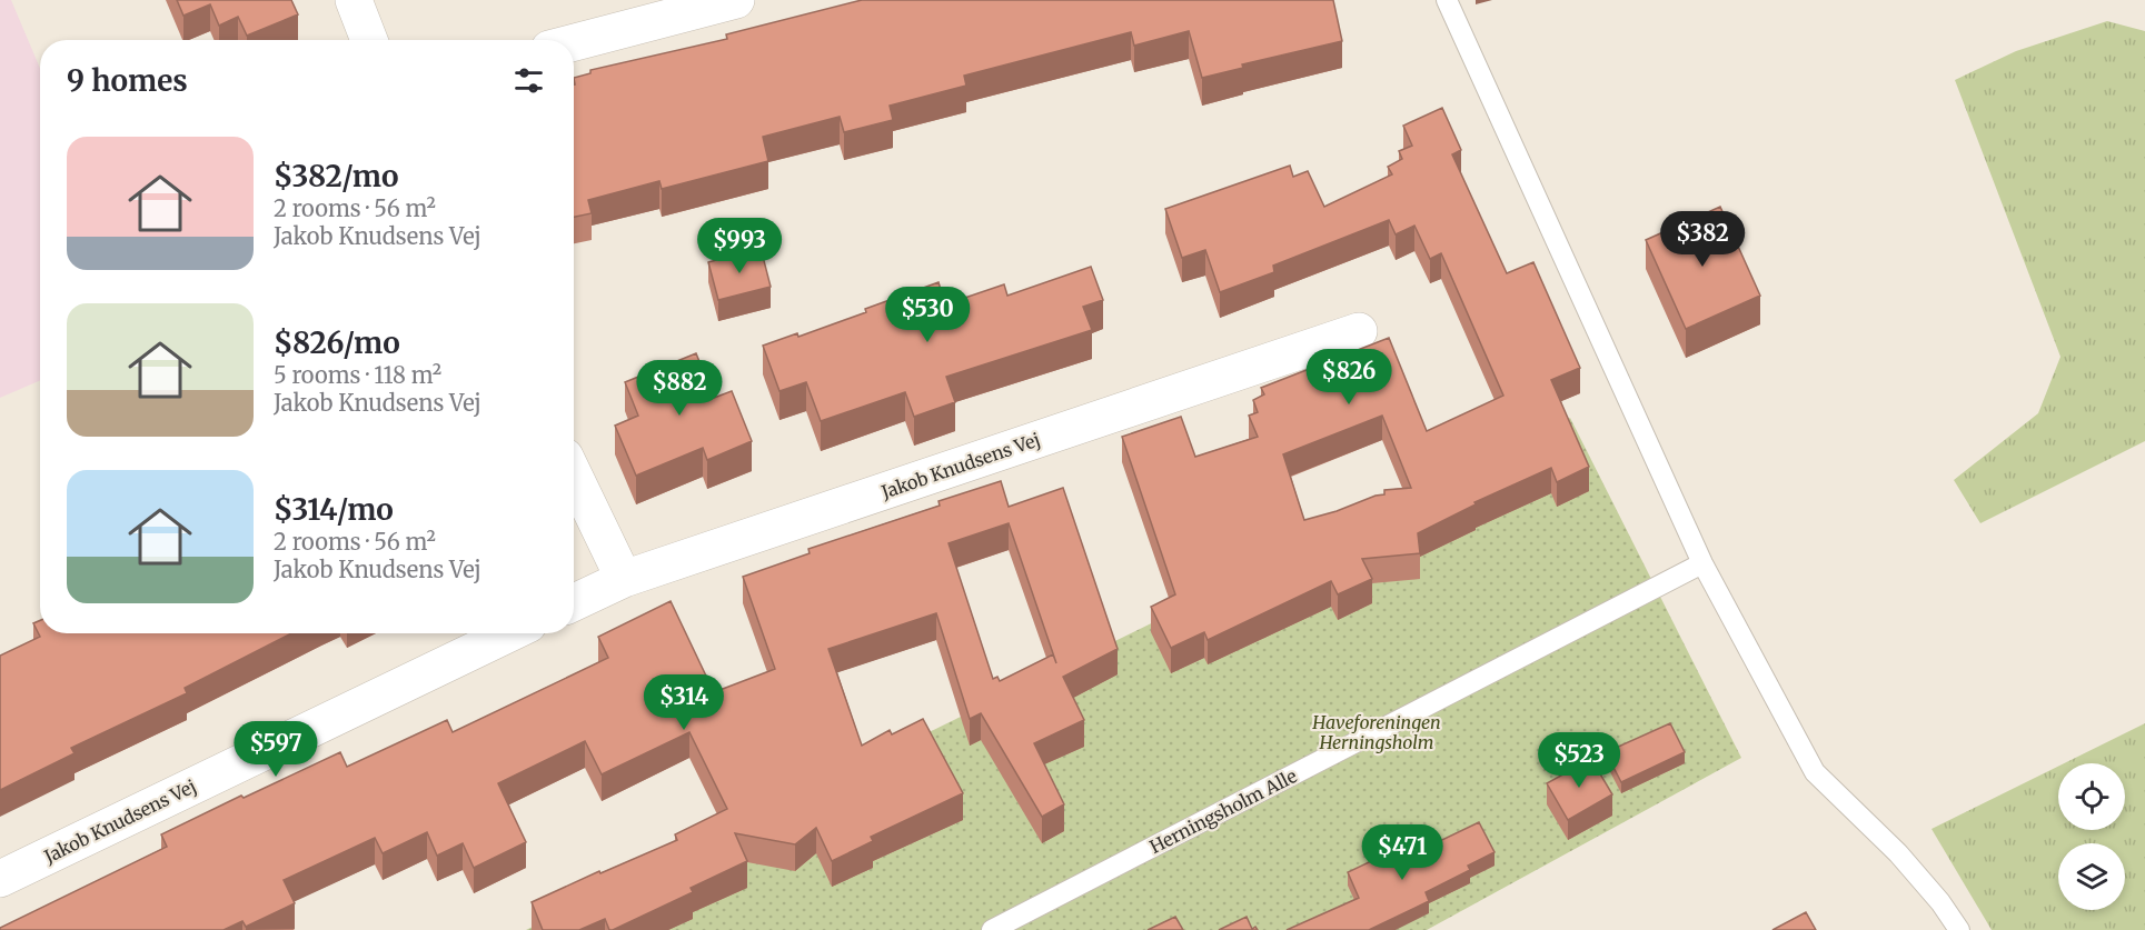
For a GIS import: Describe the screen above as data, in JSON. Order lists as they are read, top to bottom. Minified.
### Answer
{"streets":{"street":["Jakob Knudsens Vej"],"lane":["Herningsholm Alle"]},"parks":["Haveforeningen Herningsholm"],"page":{"heading":"9 homes","list":[{"name":"$382/mo","note":"2 rooms · 56 m² · Jakob Knudsens Vej"},{"name":"$826/mo","note":"5 rooms · 118 m² · Jakob Knudsens Vej"},{"name":"$314/mo","note":"2 rooms · 56 m² · Jakob Knudsens Vej"}],"price":["$382","$993","$530","$826","$882","$314","$597","$523","$471"]}}
